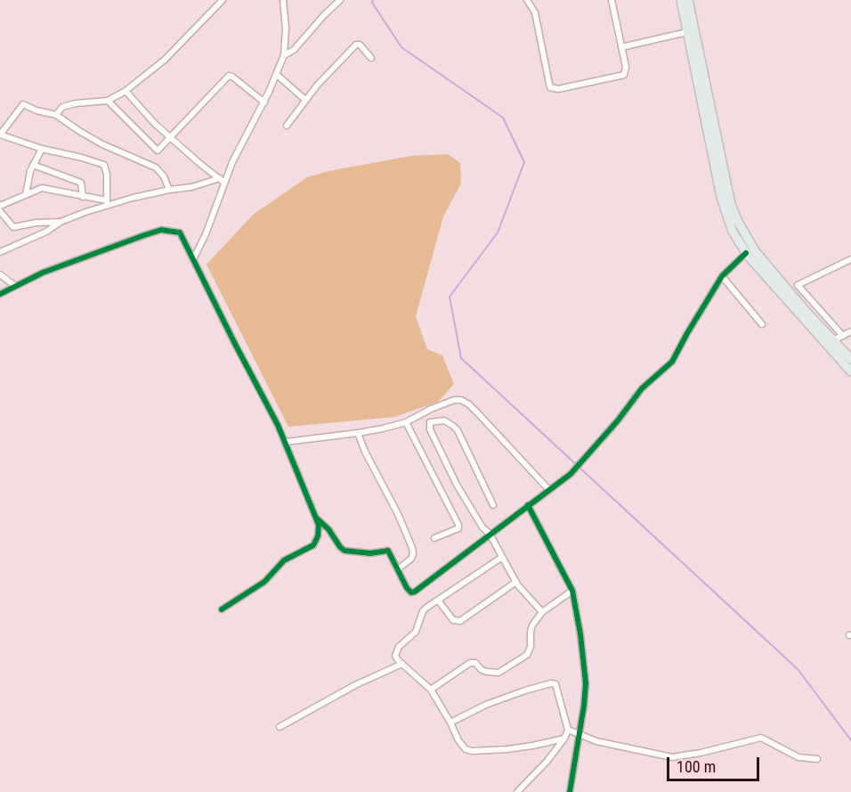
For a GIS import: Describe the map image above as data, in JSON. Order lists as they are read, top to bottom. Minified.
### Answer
{"scale_bar":"100 m"}
